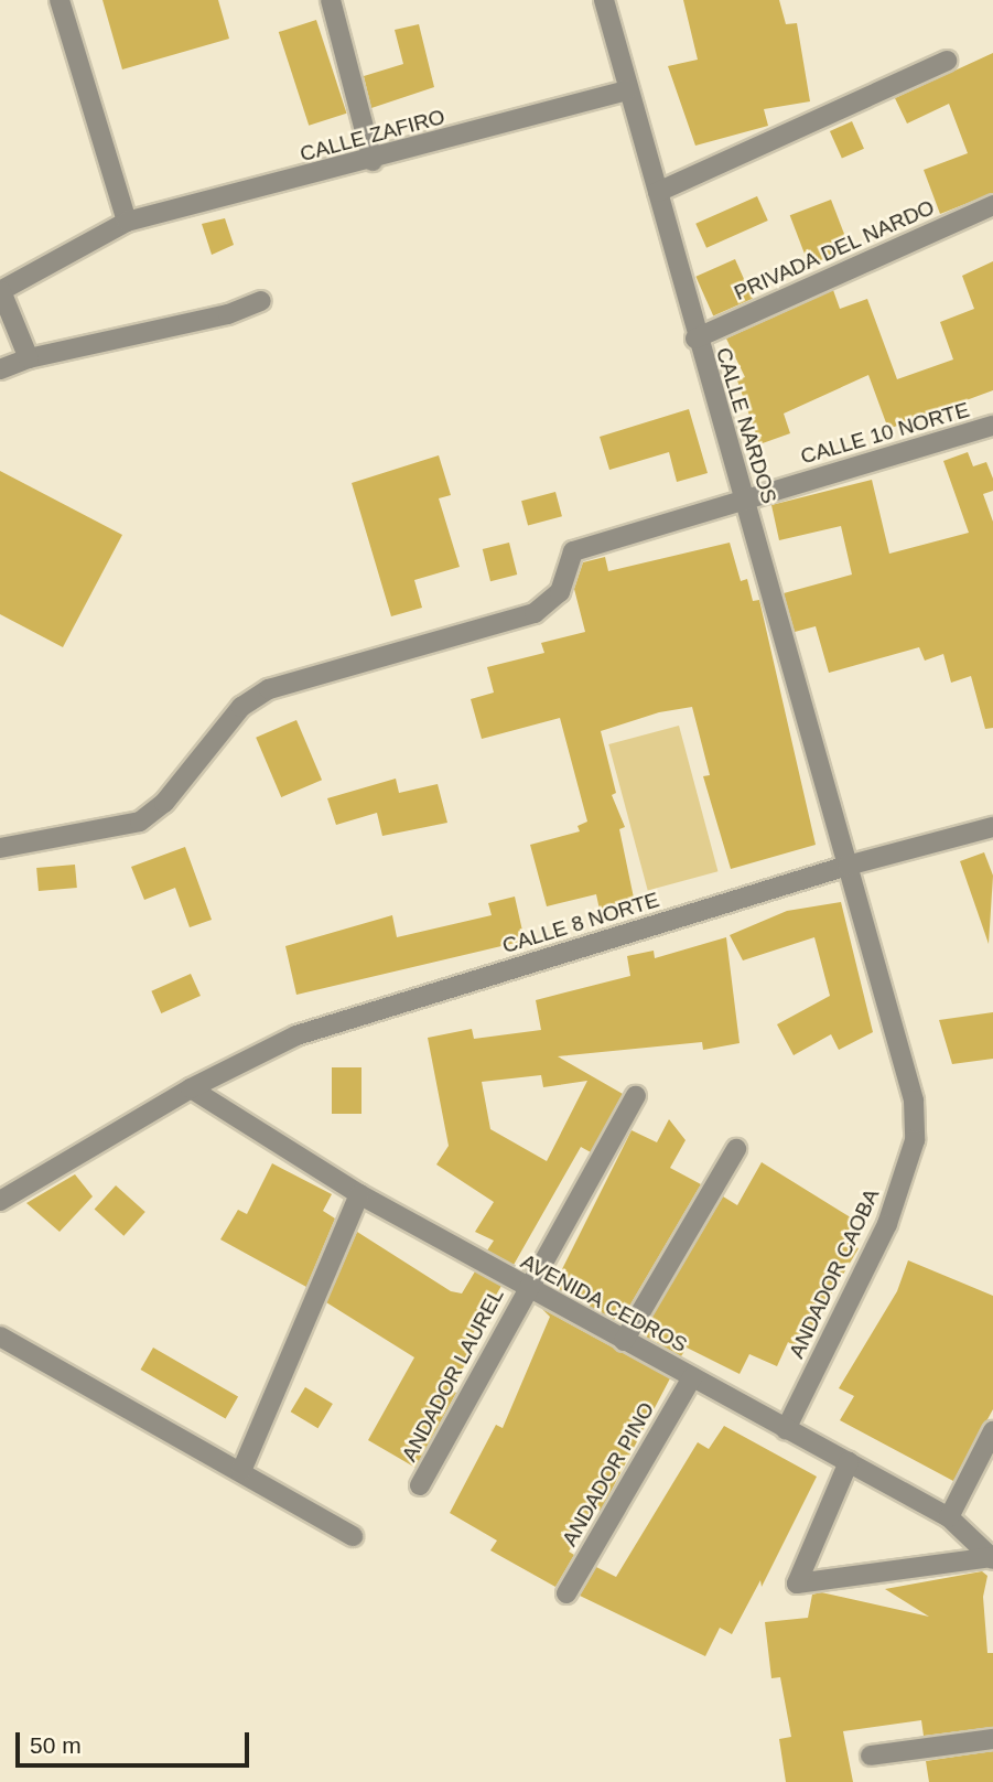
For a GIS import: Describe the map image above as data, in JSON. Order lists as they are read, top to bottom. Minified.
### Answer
{"streets":{"street":["CALLE ZAFIRO","PRIVADA DEL NARDO","CALLE NARDOS","CALLE 10 NORTE","CALLE 8 NORTE","ANDADOR CAOBA","AVENIDA CEDROS","ANDADOR LAUREL","ANDADOR PINO"]},"crossings":[["CALLE ZAFIRO","CALLE NARDOS"],["PRIVADA DEL NARDO","CALLE NARDOS"],["CALLE NARDOS","CALLE 10 NORTE"],["CALLE NARDOS","CALLE 8 NORTE"],["CALLE NARDOS","ANDADOR CAOBA"],["CALLE 8 NORTE","ANDADOR CAOBA"],["CALLE 8 NORTE","AVENIDA CEDROS"],["ANDADOR CAOBA","AVENIDA CEDROS"],["AVENIDA CEDROS","ANDADOR LAUREL"],["AVENIDA CEDROS","ANDADOR PINO"]],"scale_bar":"50 m"}
